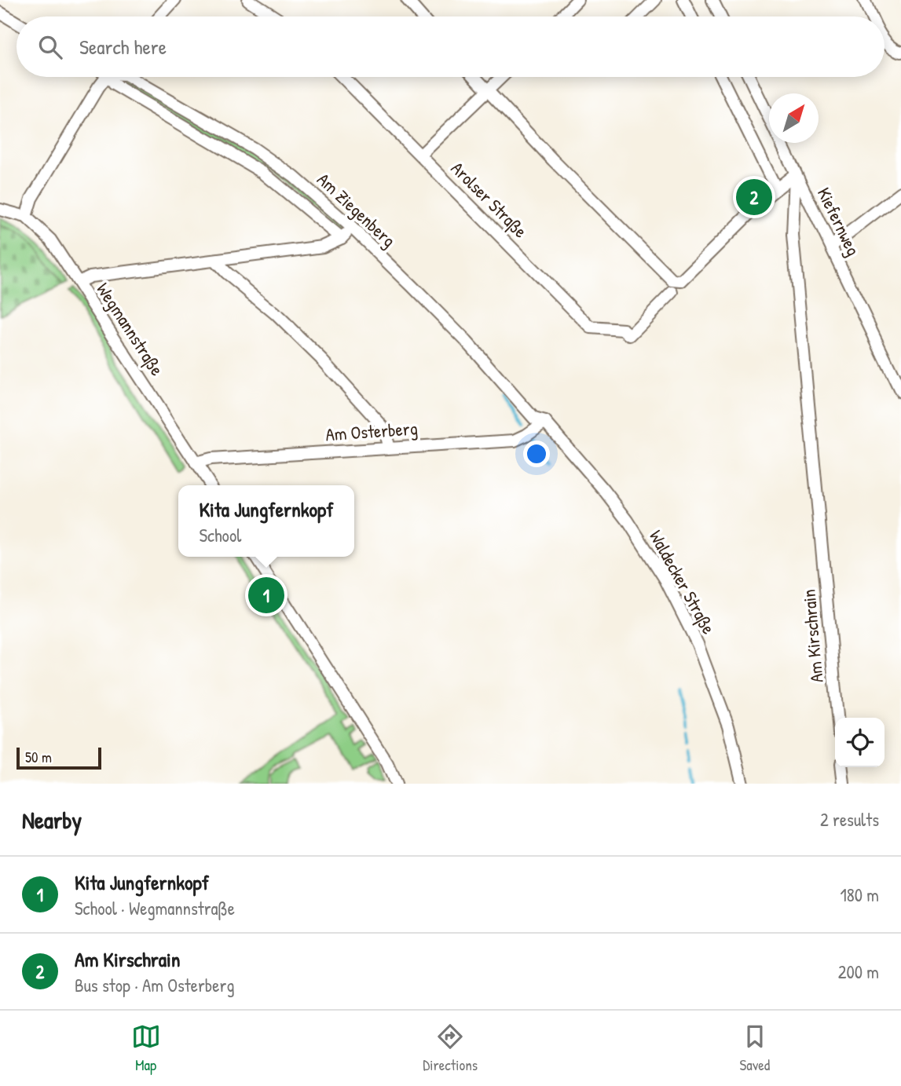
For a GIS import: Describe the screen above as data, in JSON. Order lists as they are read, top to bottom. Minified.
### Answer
{"streets":{"street":["Arolser Straße","Am Ziegenberg","Kiefernweg","Wegmannstraße","Am Osterberg","Waldecker Straße","Am Kirschrain"]},"crossings":[["Am Ziegenberg","Am Osterberg"],["Am Ziegenberg","Waldecker Straße"],["Kiefernweg","Am Kirschrain"],["Wegmannstraße","Am Osterberg"],["Am Osterberg","Waldecker Straße"]],"scale_bar":"50 m","north":"top right","page":{"search":"Search here","pins":["2","1"],"popup":["Kita Jungfernkopf","School"],"scale":"50 m","heading":["Nearby","2 results"],"list":[{"mark":"1","name":"Kita Jungfernkopf","note":"School · Wegmannstraße","value":"180 m"},{"mark":"2","name":"Am Kirschrain","note":"Bus stop · Am Osterberg","value":"200 m"}],"nav":["Map","Directions","Saved"]}}
